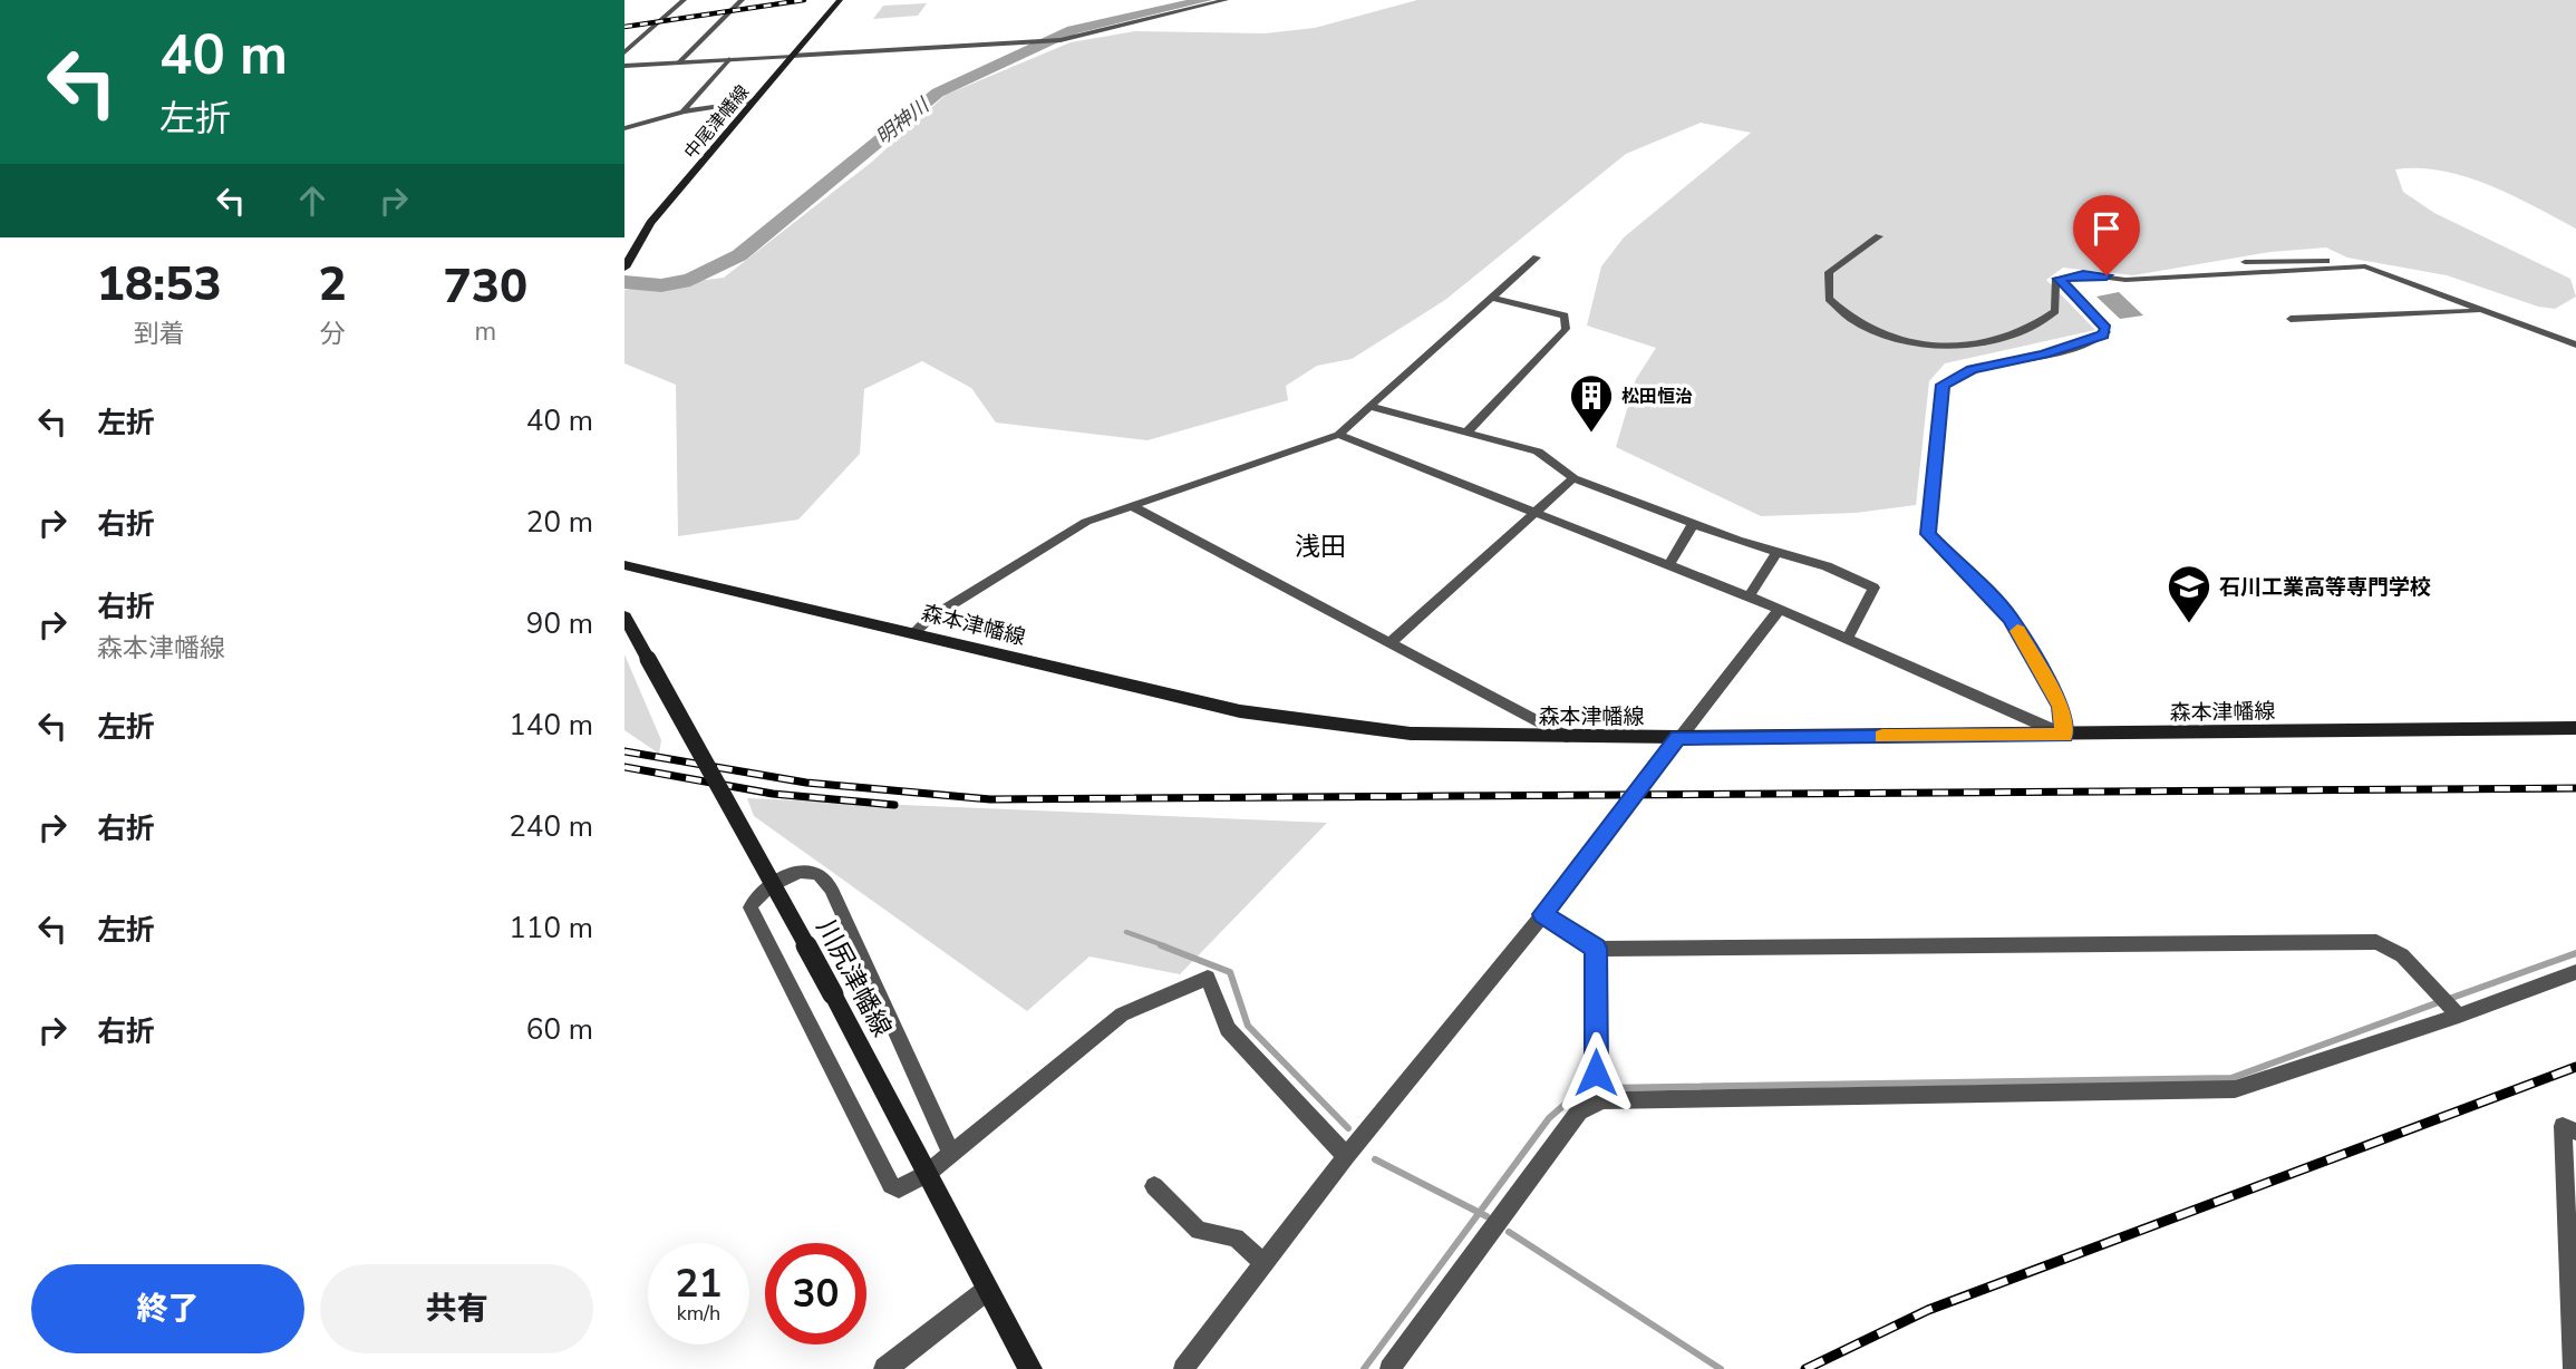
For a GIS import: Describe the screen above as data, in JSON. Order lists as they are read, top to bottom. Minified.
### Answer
{"streets":{"main road":["中尾津幡線","森本津幡線","川尻津幡線"]},"districts":["浅田"],"water":["明神川"],"places":{"building":["松田恒治"],"school or university":["石川工業高等専門学校"]},"page":{"turn":["40 m","左折"],"eta":["18:53","到着","2","分","730","m"],"list":[{"name":"左折","value":"40 m"},{"name":"右折","value":"20 m"},{"name":"右折","note":"森本津幡線","value":"90 m"},{"name":"左折","value":"140 m"},{"name":"右折","value":"240 m"},{"name":"左折","value":"110 m"},{"name":"右折","value":"60 m"}],"speed":"21 km/h","limit":"30","buttons":["終了","共有"]}}
